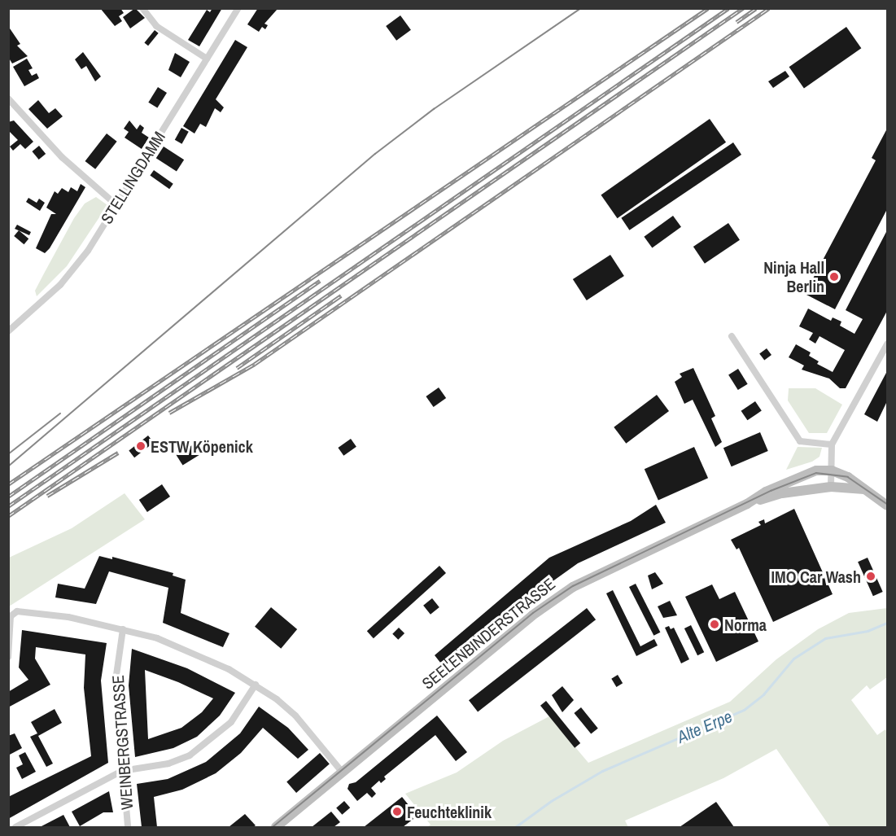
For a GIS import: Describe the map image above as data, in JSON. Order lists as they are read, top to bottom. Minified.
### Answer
{"streets":{"street":["STELLINGDAMM","SEELENBINDERSTRASSE","WEINBERGSTRASSE"]},"water":["Alte Erpe"],"places":["Ninja Hall Berlin","ESTW Köpenick","IMO Car Wash","Norma","Feuchteklinik"]}
